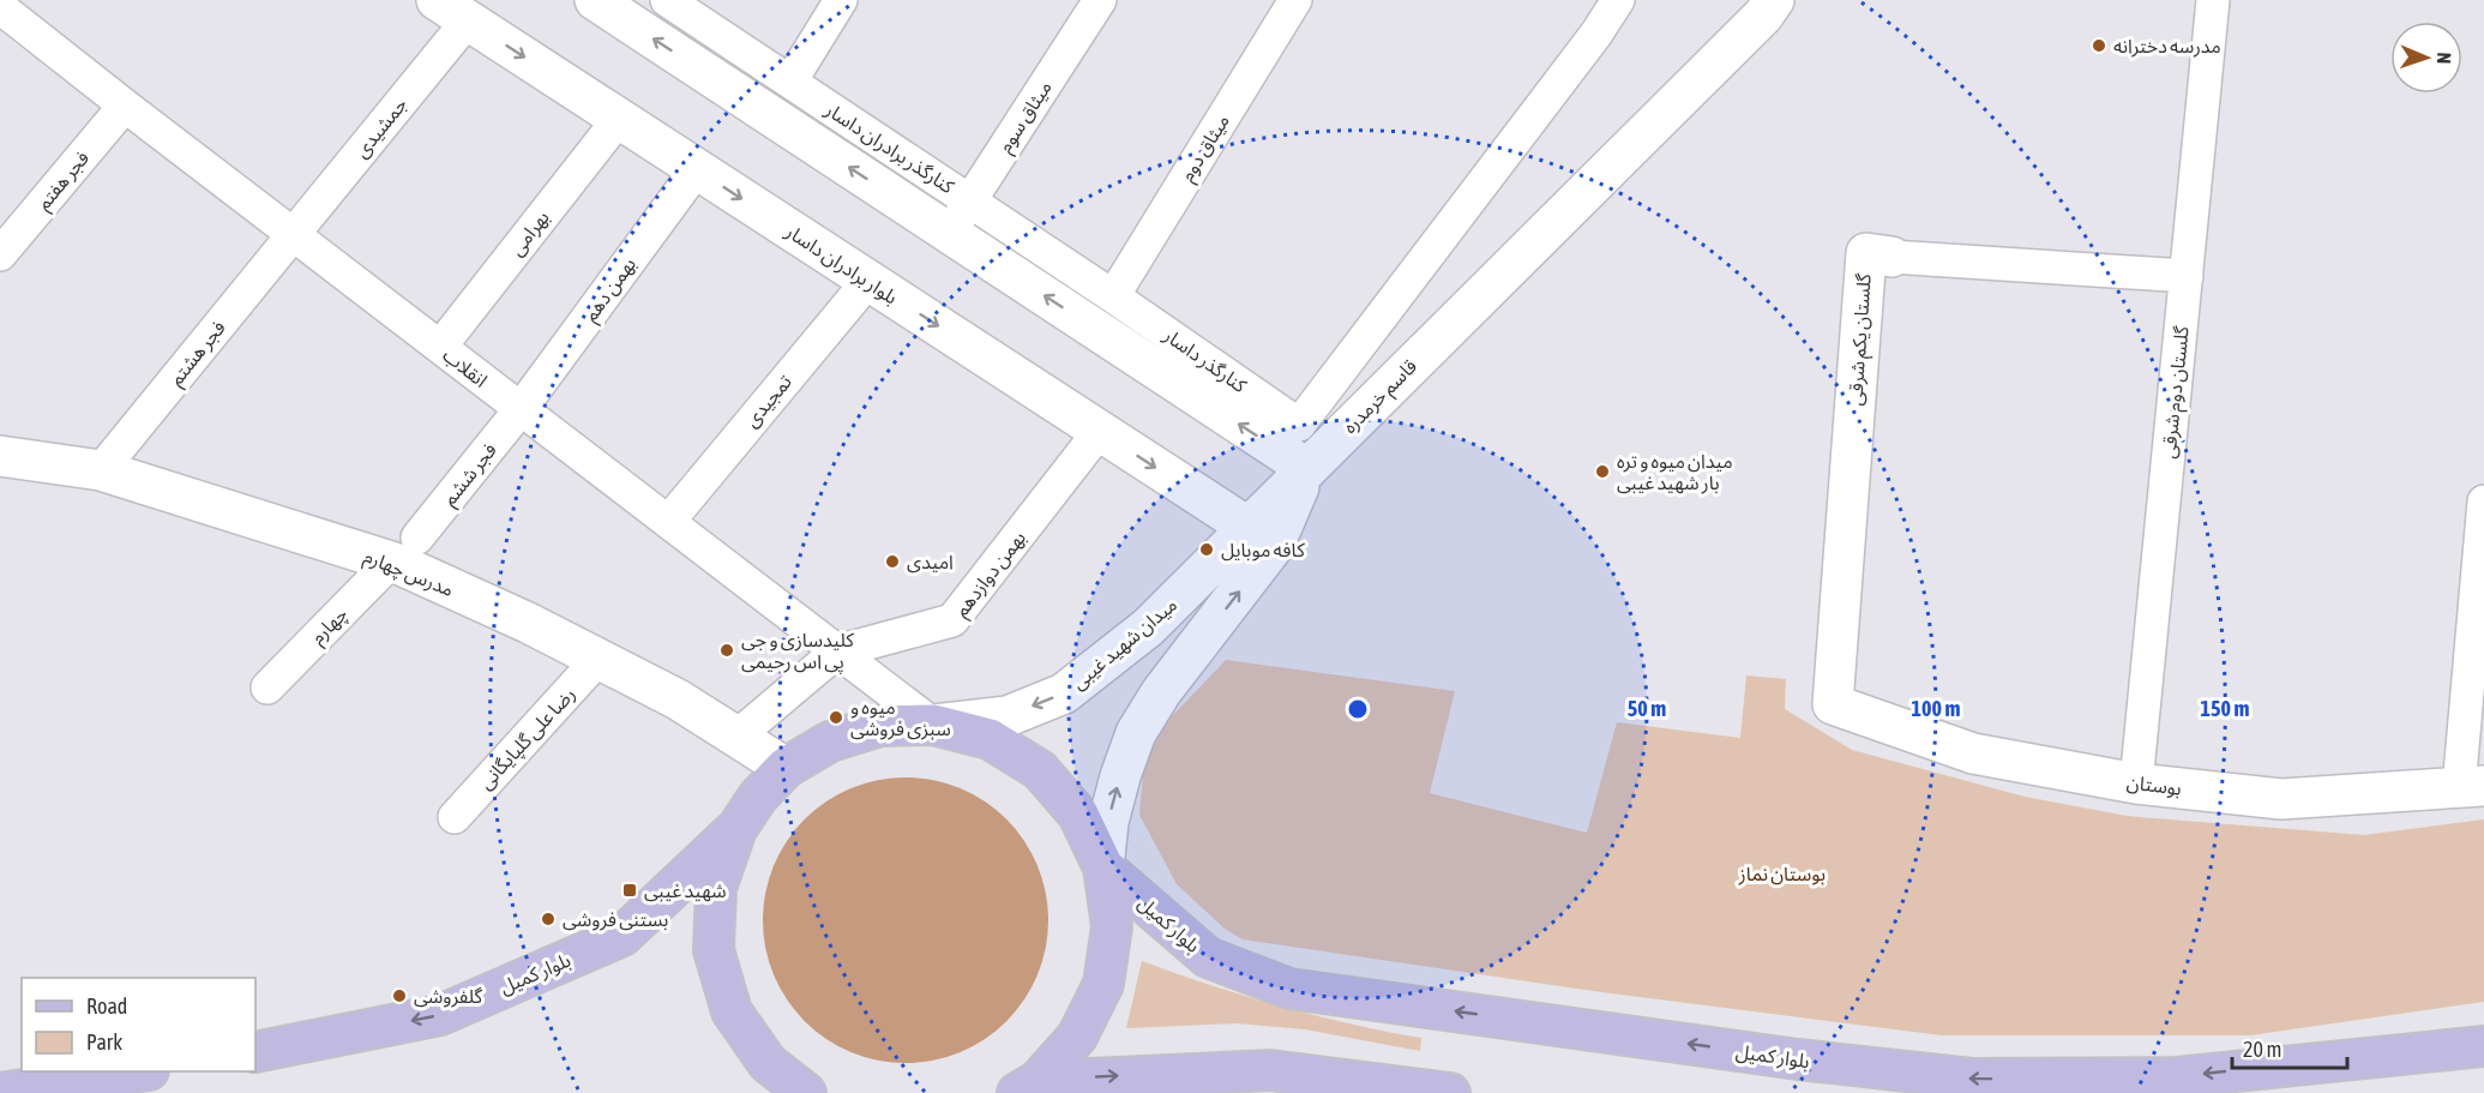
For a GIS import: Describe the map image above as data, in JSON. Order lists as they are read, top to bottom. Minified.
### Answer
{"streets":{"main road":["میدان شهید غیبی","بلوار کمیل"],"street":["میثاق سوم","جمشیدی","کنارگذر برادران داسار","میثاق دوم","فجر هفتم","بهرامی","بلوار برادران داسار","بهمن دهم","گلستان یکم شرقی","فجر هشتم","کنارگذر داسار","انقلاب","گلستان دوم شرقی","قاسم خرمدره","تمجیدی","فجر ششم","مدرس چهارم","بهمن دوازدهم","چهارم","رضا علی گلپایگانی","بوستان"]},"crossings":[["میثاق سوم","کنارگذر برادران داسار"],["جمشیدی","بلوار برادران داسار"],["جمشیدی","فجر هشتم"],["جمشیدی","انقلاب"],["کنارگذر برادران داسار","میثاق دوم"],["کنارگذر برادران داسار","کنارگذر داسار"],["میثاق دوم","کنارگذر داسار"],["فجر هفتم","انقلاب"],["بهرامی","بلوار برادران داسار"],["بهرامی","انقلاب"],["بلوار برادران داسار","بهمن دهم"],["بلوار برادران داسار","تمجیدی"],["بلوار برادران داسار","بهمن دوازدهم"],["بلوار برادران داسار","میدان شهید غیبی"],["بهمن دهم","انقلاب"],["بهمن دهم","فجر ششم"],["گلستان یکم شرقی","گلستان دوم شرقی"],["گلستان یکم شرقی","بوستان"],["فجر هشتم","انقلاب"],["فجر هشتم","مدرس چهارم"],["انقلاب","تمجیدی"],["انقلاب","فجر ششم"],["انقلاب","بهمن دوازدهم"],["انقلاب","میدان شهید غیبی"],["گلستان دوم شرقی","بوستان"],["قاسم خرمدره","میدان شهید غیبی"],["قاسم خرمدره","بلوار کمیل"],["فجر ششم","مدرس چهارم"],["فجر ششم","چهارم"],["مدرس چهارم","چهارم"],["مدرس چهارم","میدان شهید غیبی"],["مدرس چهارم","رضا علی گلپایگانی"],["میدان شهید غیبی","بلوار کمیل"]],"one_way":["قاسم خرمدره","بلوار کمیل"],"parks":["بوستان نماز"],"places":{"other":["مدرسه دخترانه","میدان میوه و تره بار شهید غیبی","کافه موبایل","امیدی","کلیدسازی و جی پی اس رحیمی","میوه و سبزی فروشی","بستنی فروشی","گلفروشی"],"transit":["شهید غیبی"]},"legend":["Road","Park"],"scale_bar":"20 m","north":"right","rings":["50 m","100 m","150 m"]}
